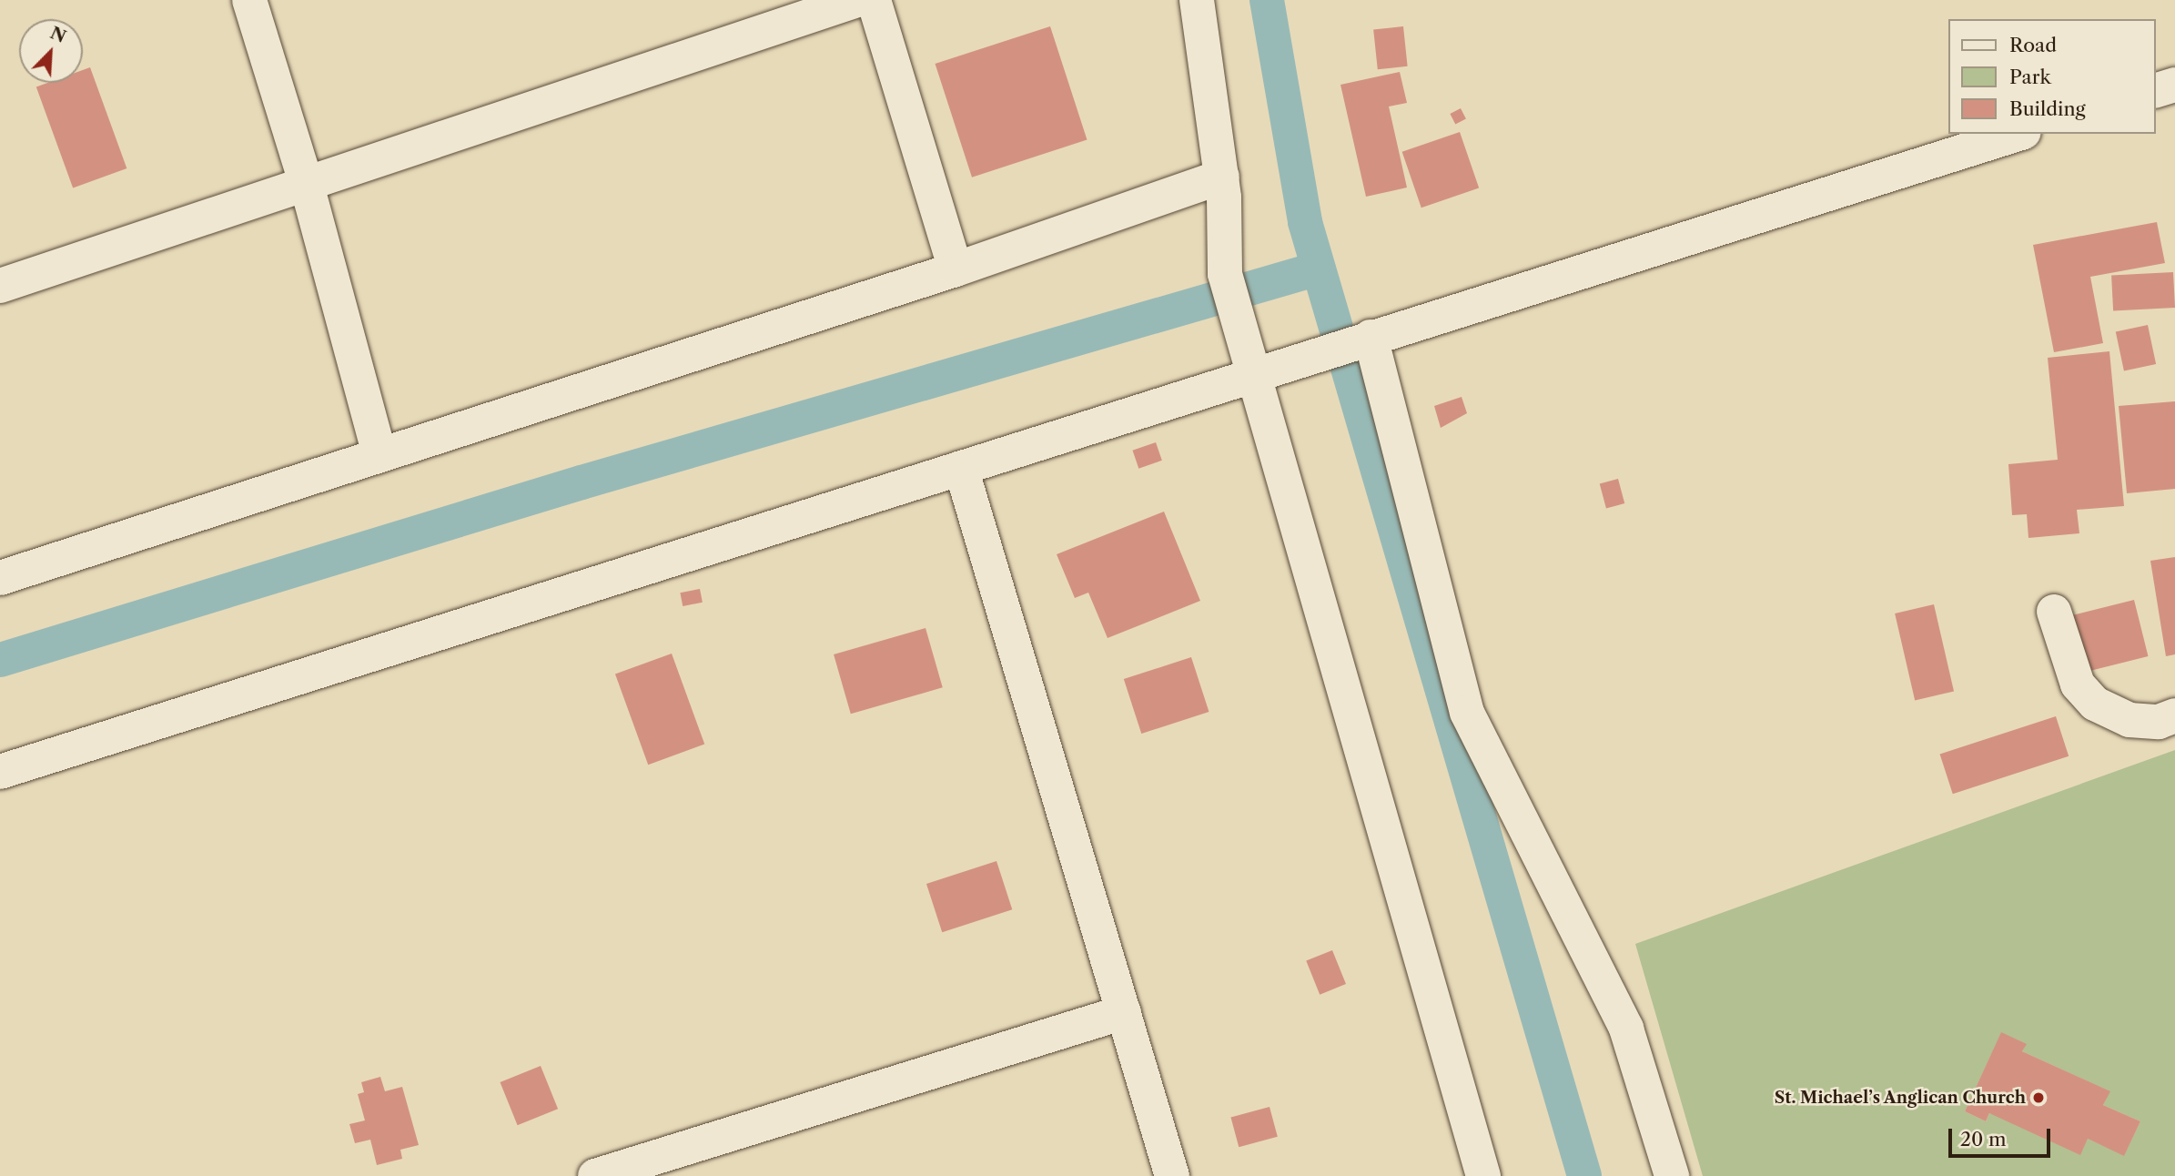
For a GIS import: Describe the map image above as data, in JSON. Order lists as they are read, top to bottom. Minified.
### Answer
{"places":["St. Michael’s Anglican Church"],"legend":["Road","Park","Building"],"scale_bar":"20 m","north":"top right"}
